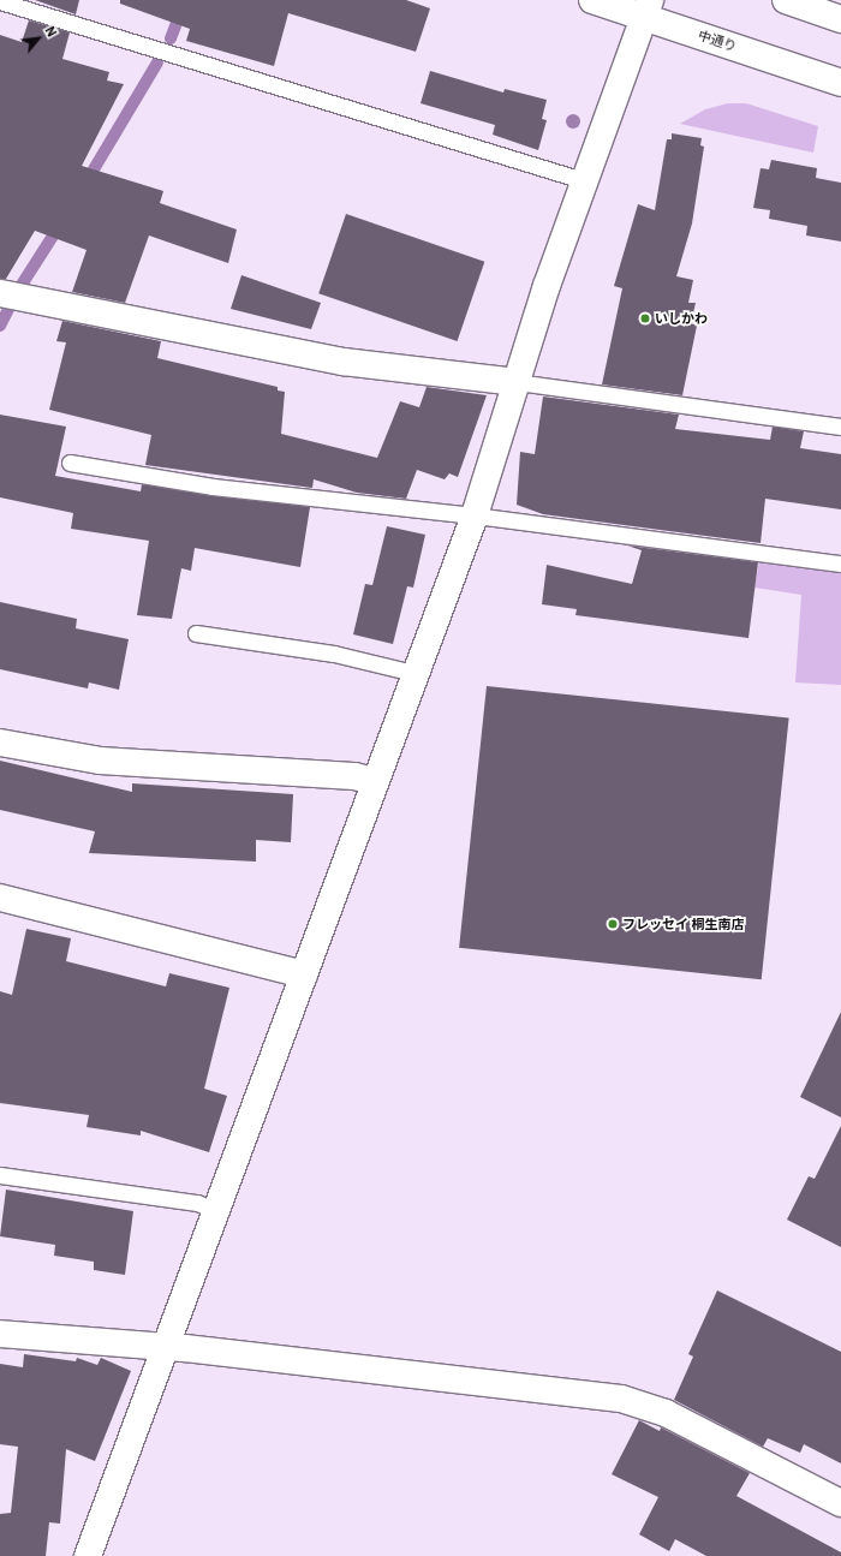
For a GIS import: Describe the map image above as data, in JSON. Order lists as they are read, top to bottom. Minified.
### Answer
{"streets":{"street":["中通り"]},"places":["いしかわ","フレッセイ 桐生南店"],"north":"top right"}
